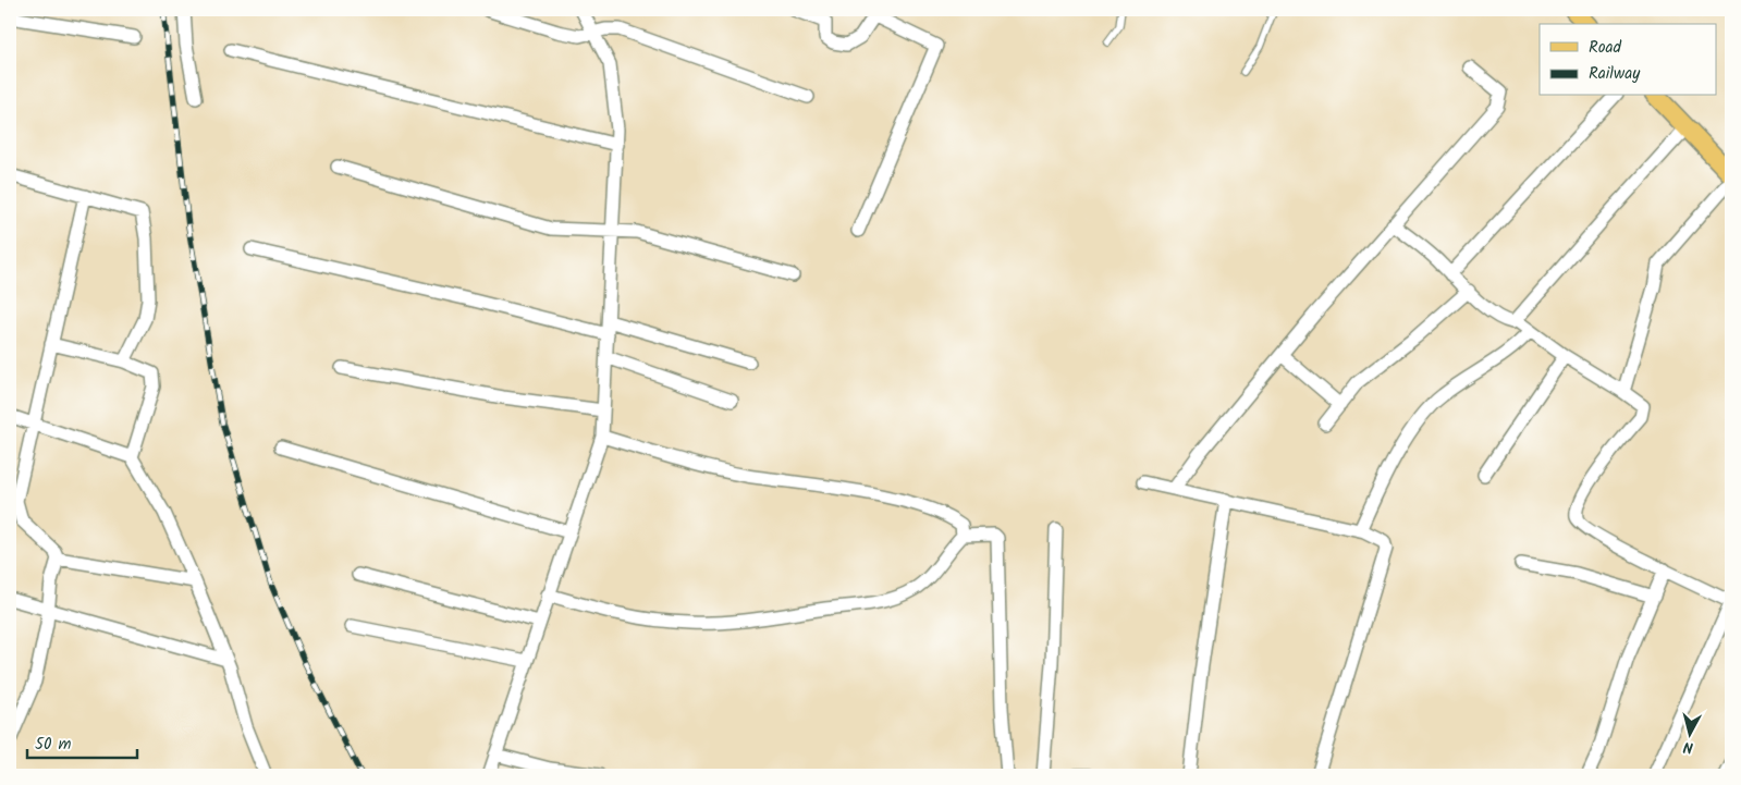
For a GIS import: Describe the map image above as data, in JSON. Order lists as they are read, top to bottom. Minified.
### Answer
{"legend":["Road","Railway"],"scale_bar":"50 m","north":"bottom"}
